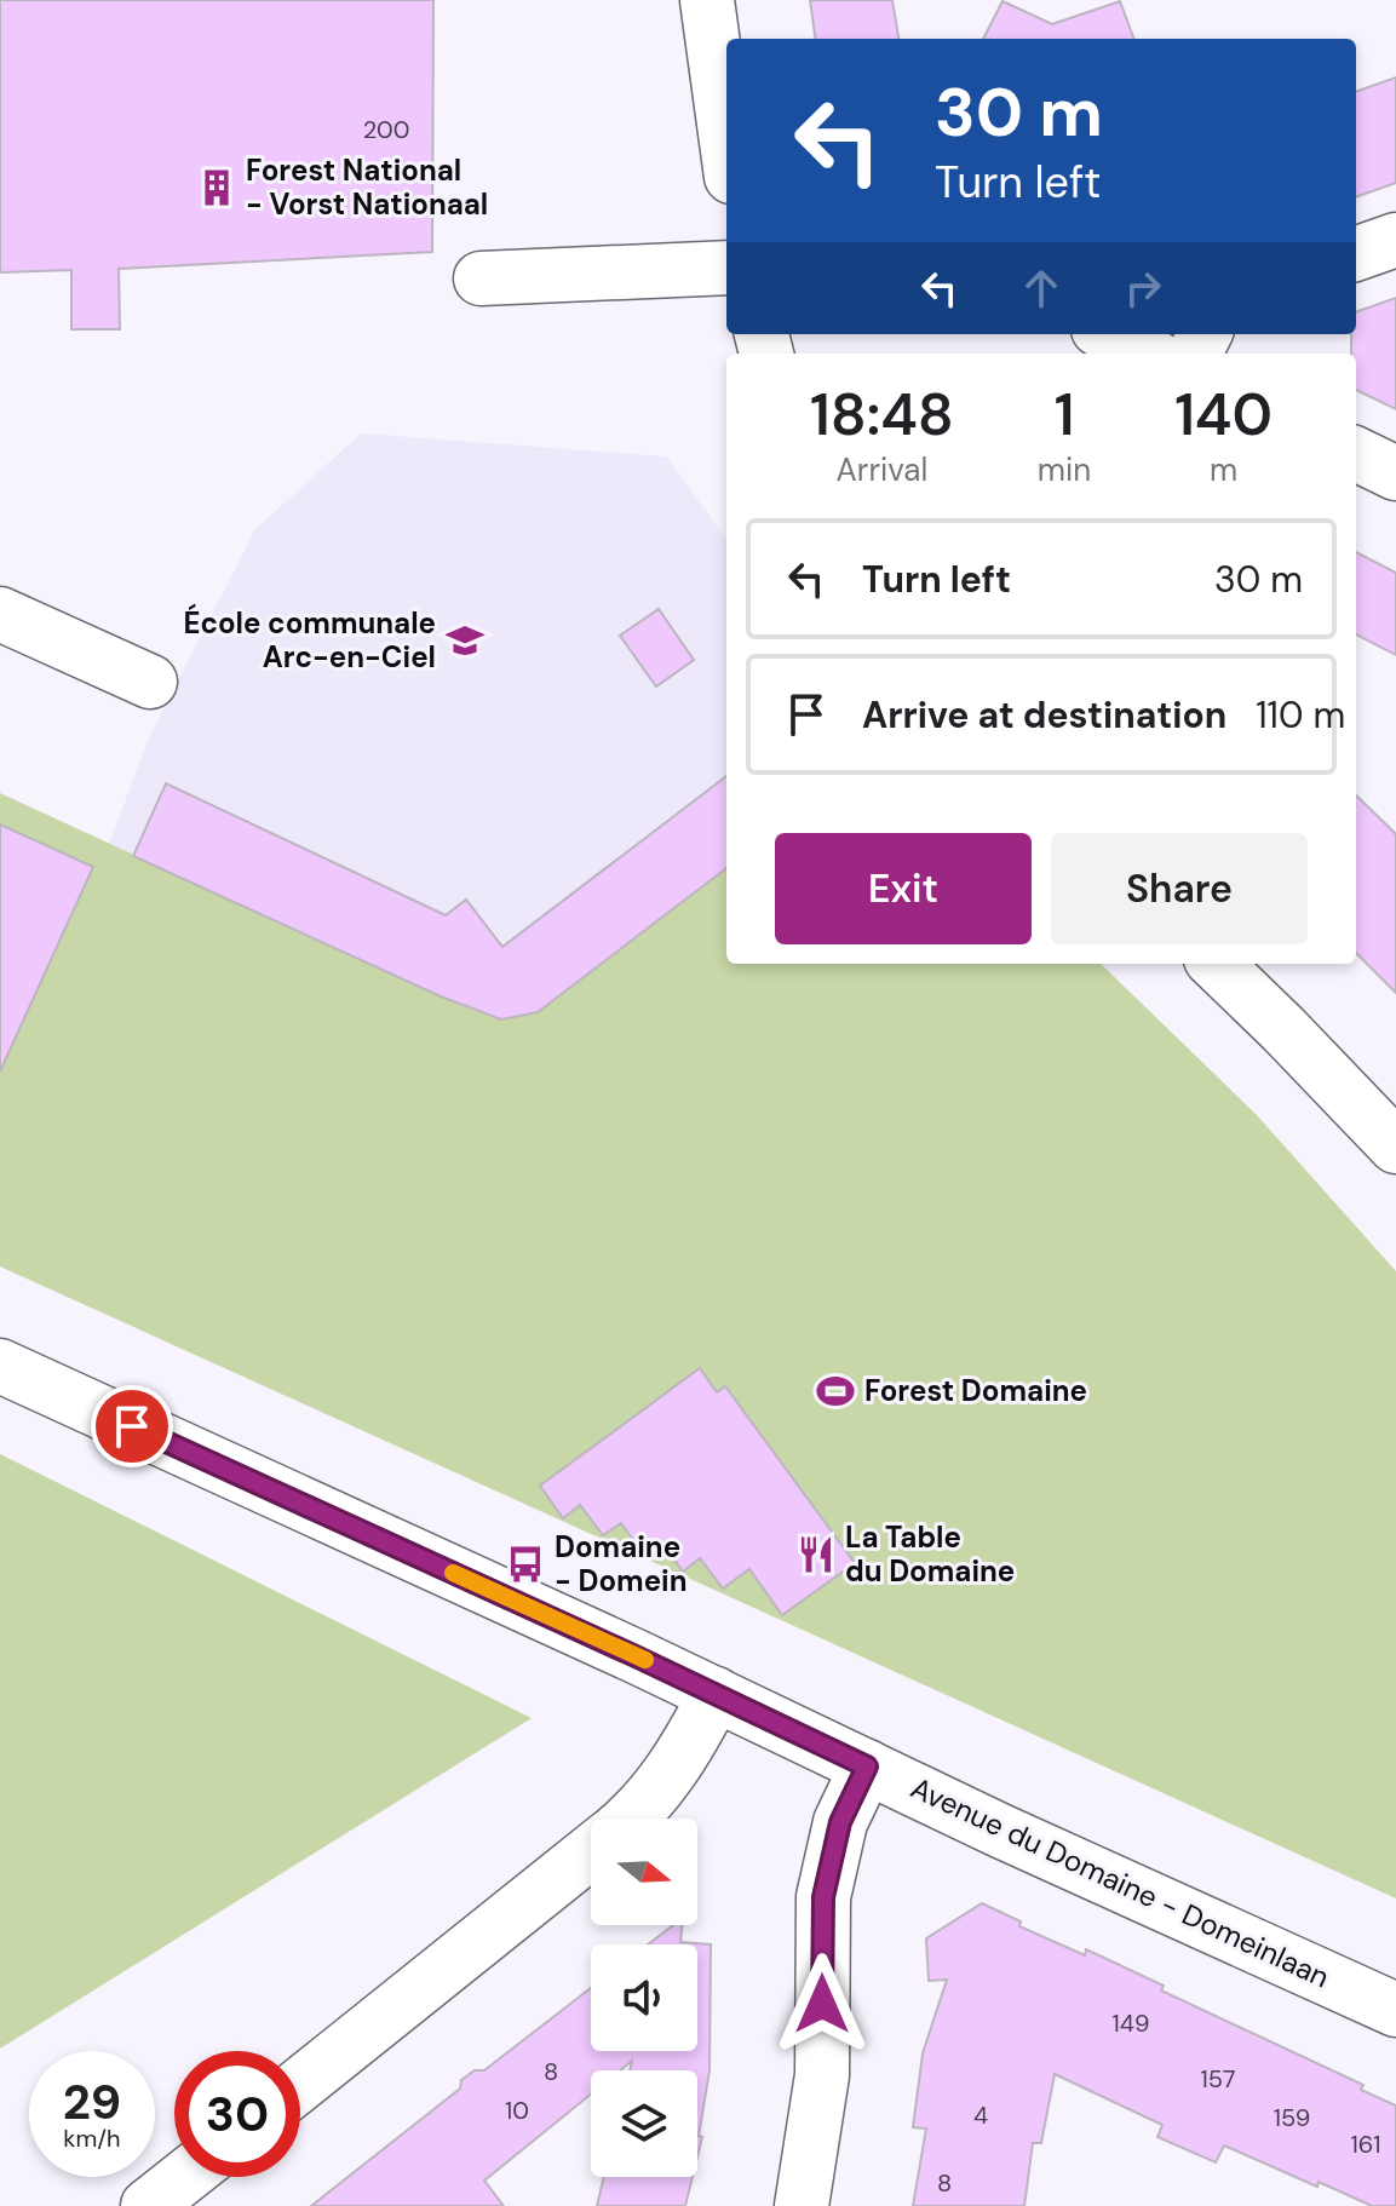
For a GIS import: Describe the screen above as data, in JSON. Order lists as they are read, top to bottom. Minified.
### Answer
{"streets":{"street":["Avenue du Domaine - Domeinlaan"]},"places":{"building":["Forest National - Vorst Nationaal"],"school or university":["École communale Arc-en-Ciel"],"sports":["Forest Domaine"],"restaurant":["La Table du Domaine"],"bus stop":["Domaine - Domein"]},"house_numbers":["200","149","8","157","10","4","159","161","8"],"north":"right","page":{"turn":["30 m","Turn left"],"eta":["18:48","Arrival","1","min","140","m"],"list":[{"name":"Turn left","value":"30 m"},{"name":"Arrive at destination","value":"110 m"}],"buttons":["Exit","Share"],"speed":"29 km/h","limit":"30"}}
